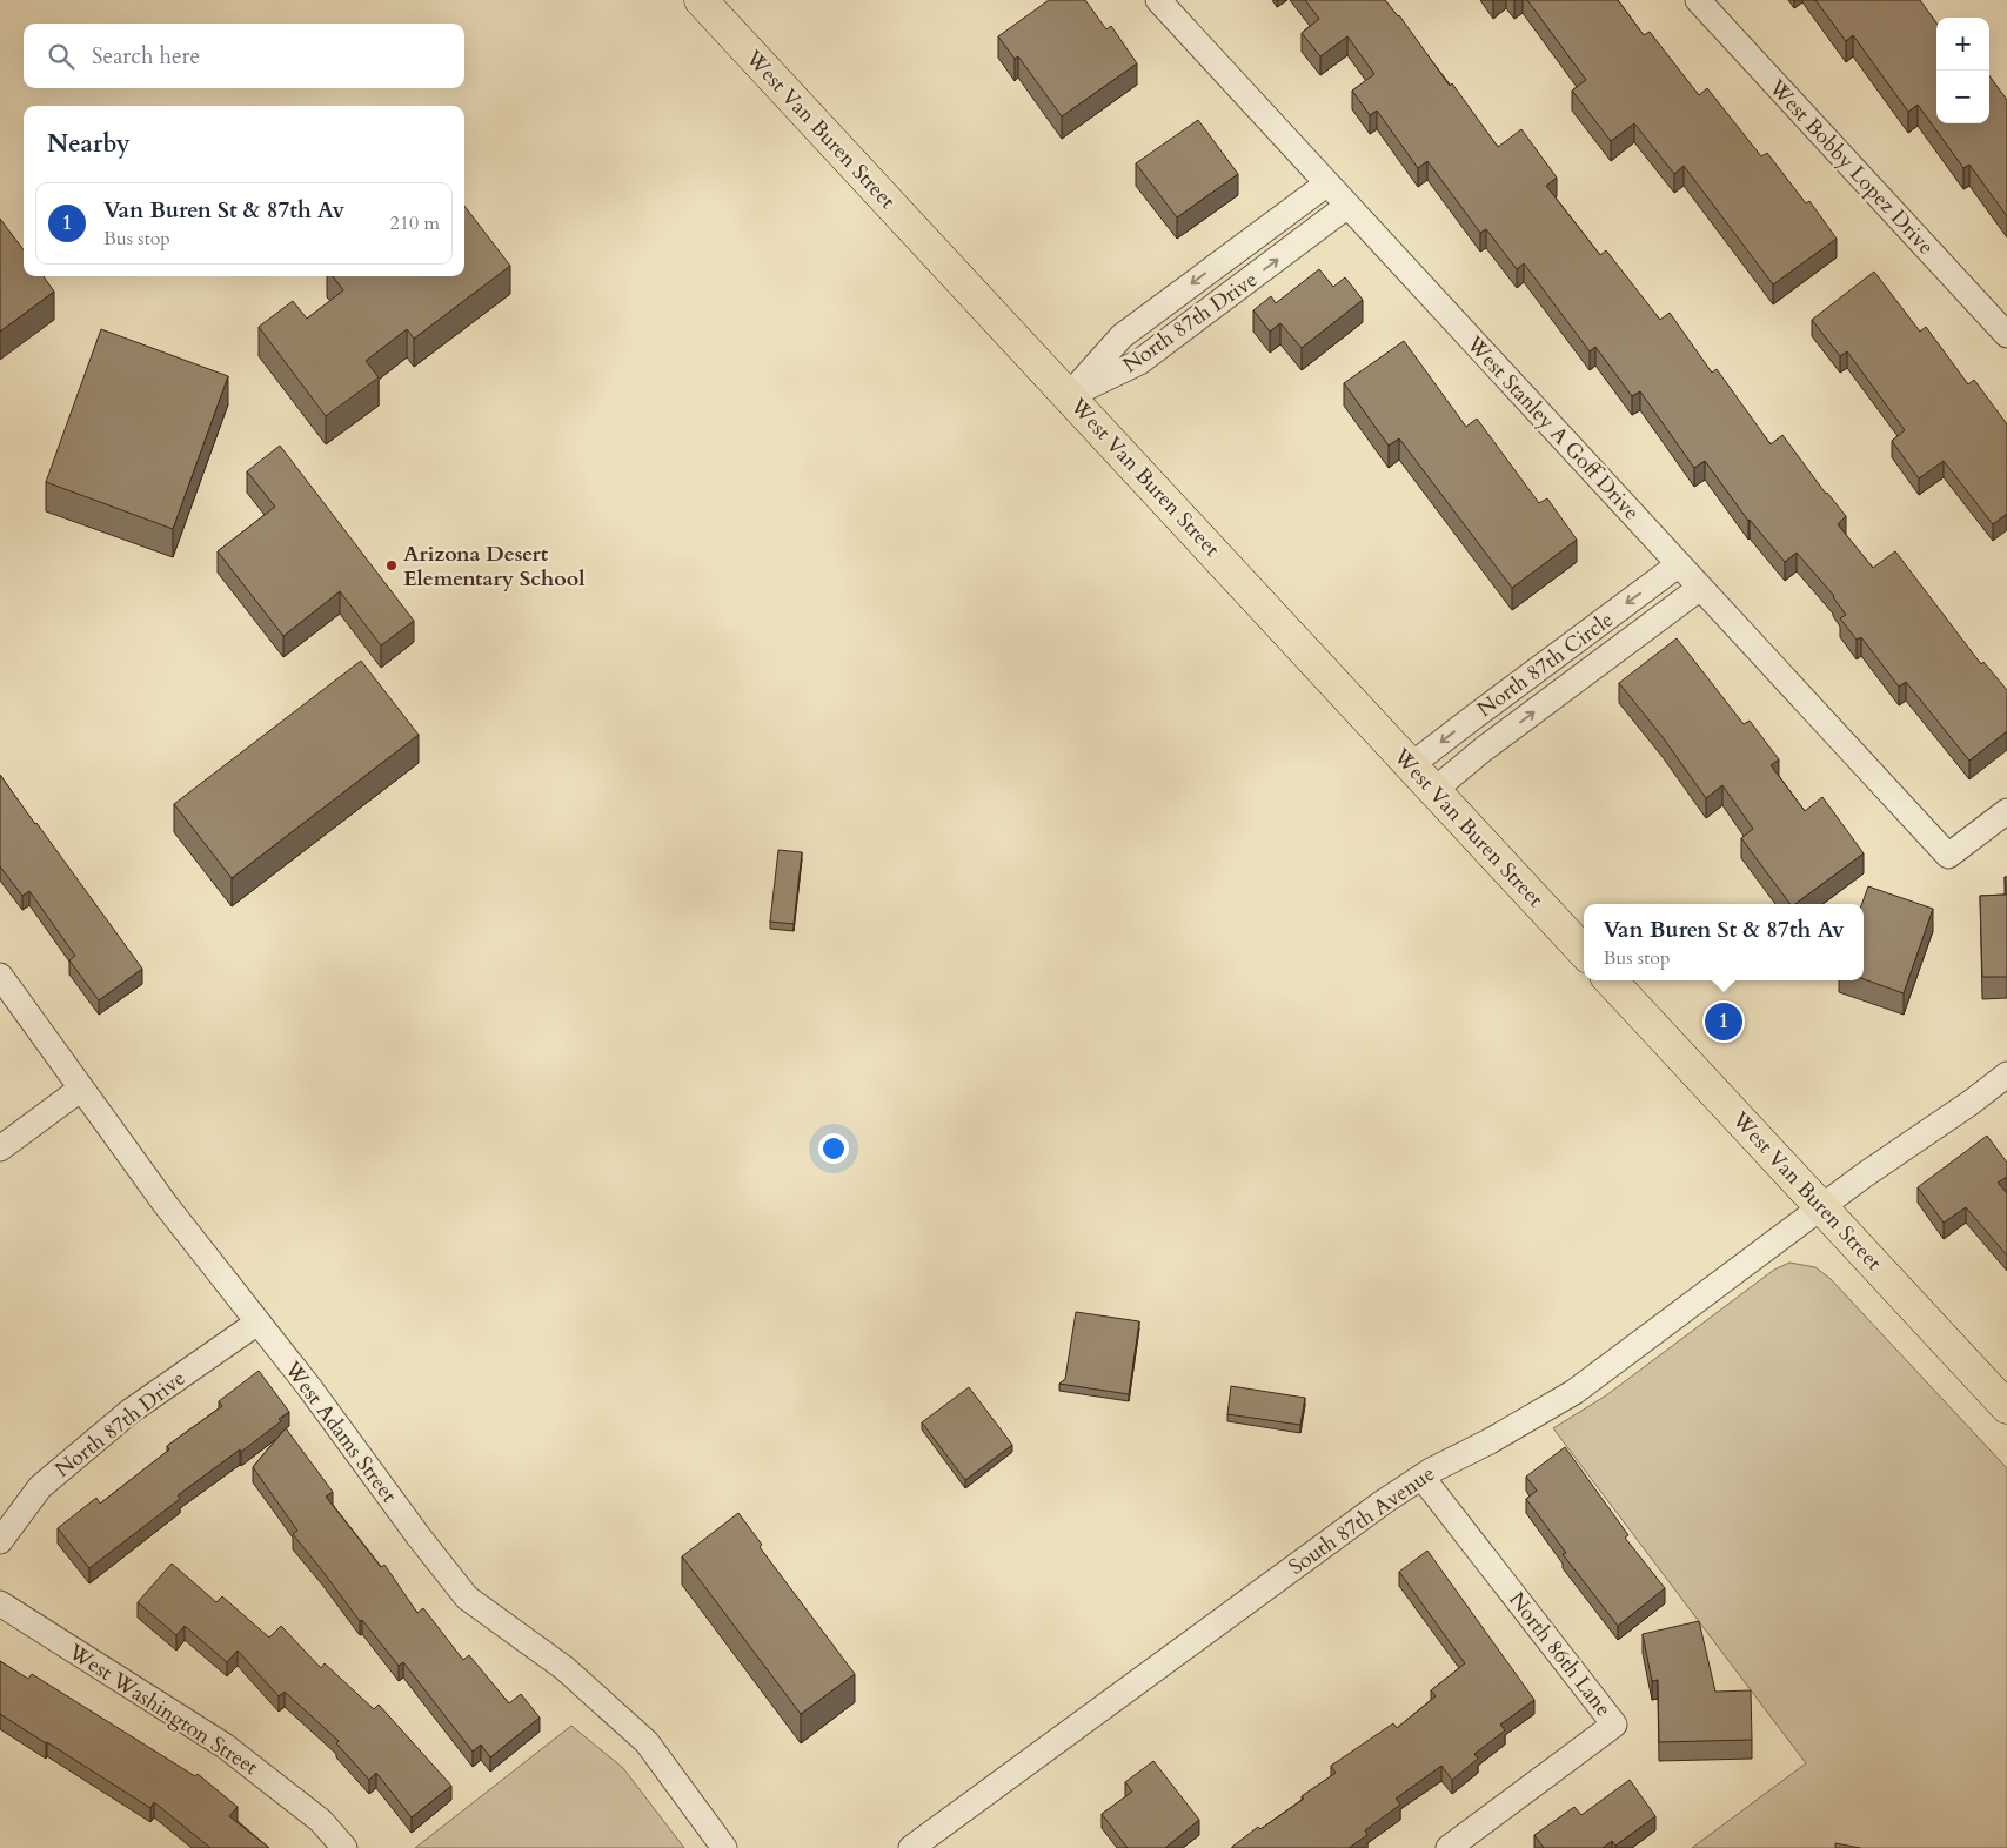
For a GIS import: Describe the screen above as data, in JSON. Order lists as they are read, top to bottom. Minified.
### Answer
{"streets":{"main road":["West Van Buren Street"],"street":["West Bobby Lopez Drive","North 87th Drive","West Stanley A Goff Drive","North 87th Circle","West Adams Street","South 87th Avenue","North 86th Lane","West Washington Street"]},"crossings":[["West Van Buren Street","North 87th Drive"],["West Van Buren Street","North 87th Circle"],["West Van Buren Street","South 87th Avenue"],["North 87th Drive","West Stanley A Goff Drive"],["North 87th Drive","West Adams Street"],["West Stanley A Goff Drive","North 87th Circle"],["South 87th Avenue","North 86th Lane"]],"places":["Arizona Desert Elementary School"],"page":{"map_buttons":["+","−"],"search":"Search here","heading":"Nearby","list":[{"mark":"1","name":"Van Buren St & 87th Av","note":"Bus stop","value":"210 m"}],"popup":["Van Buren St & 87th Av","Bus stop"],"pins":"1"}}
